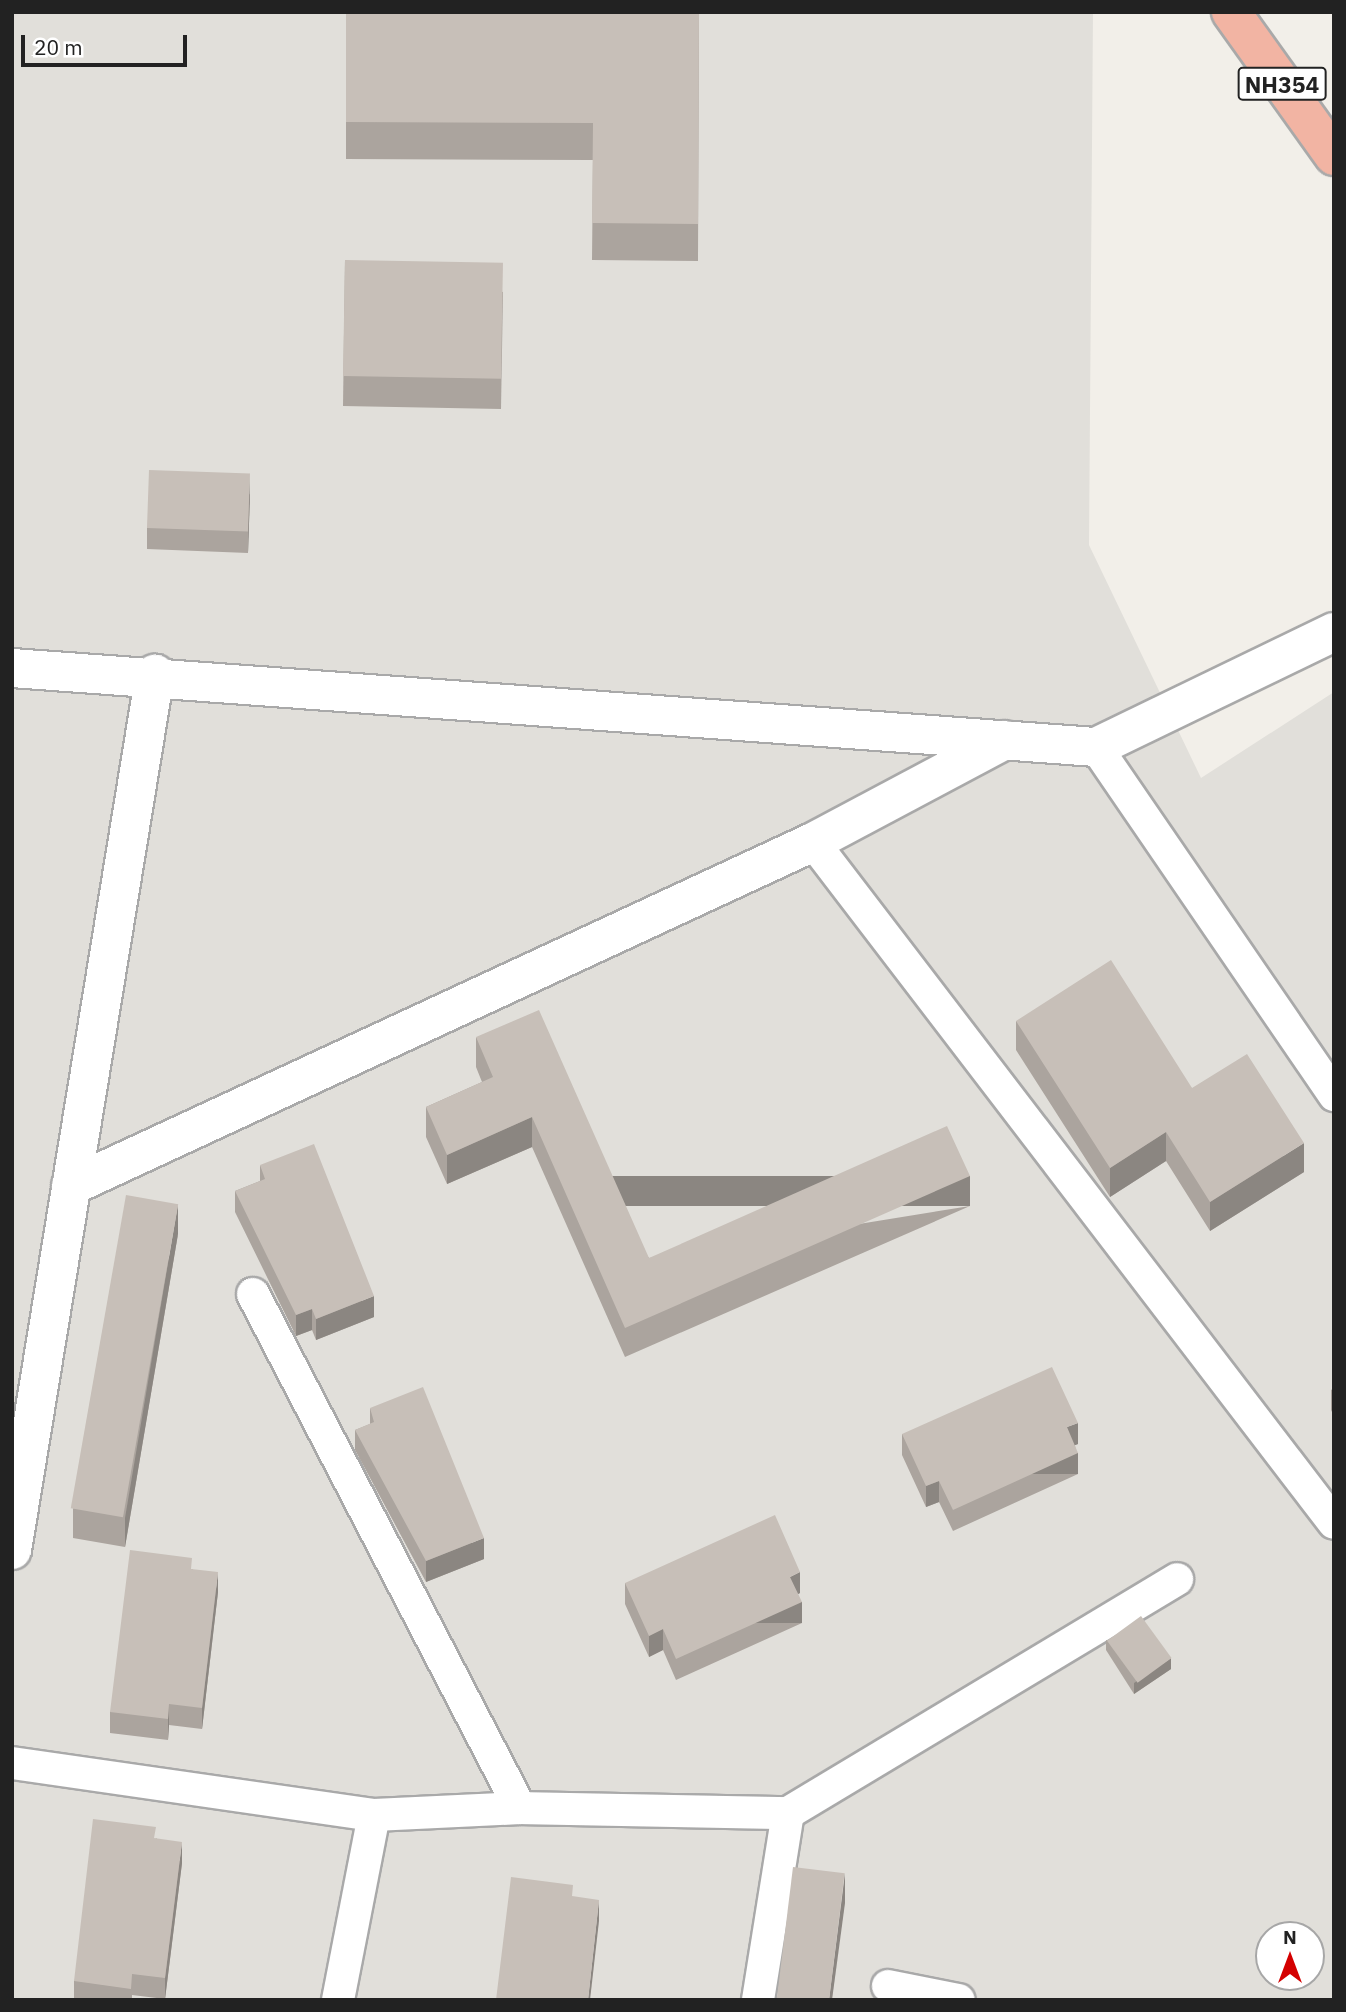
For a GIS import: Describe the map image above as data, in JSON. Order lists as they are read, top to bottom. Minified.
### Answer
{"streets":{"highway":["NH354"]},"scale_bar":"20 m","north":"top"}
